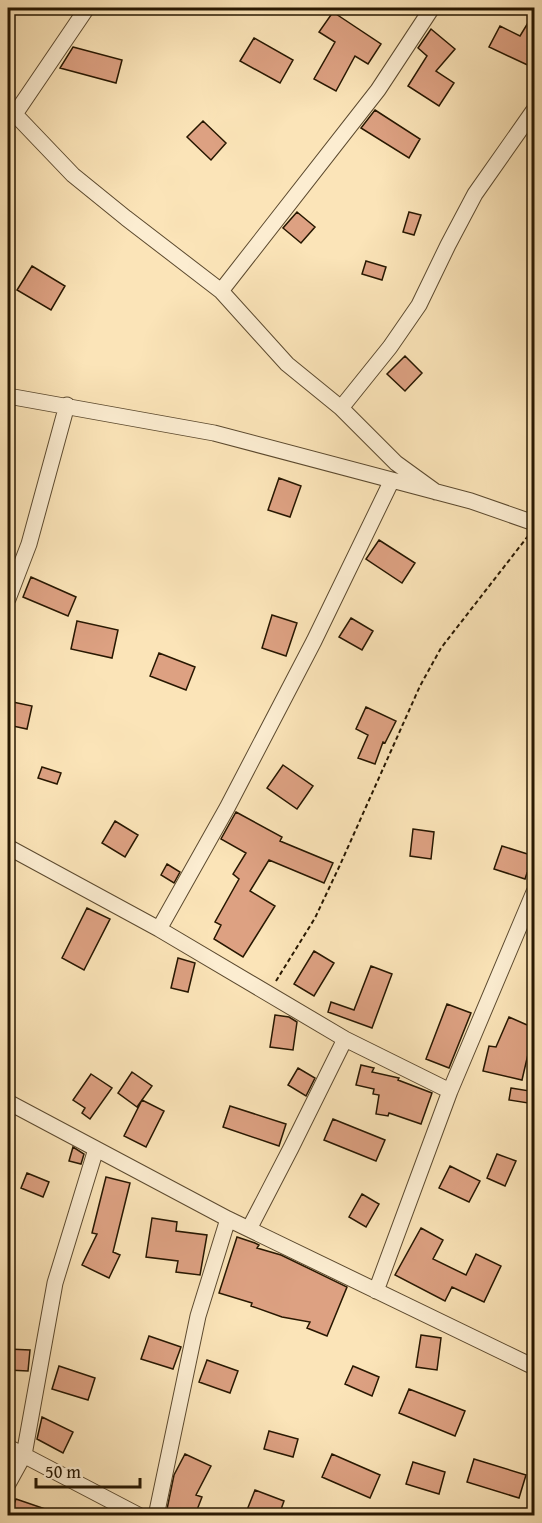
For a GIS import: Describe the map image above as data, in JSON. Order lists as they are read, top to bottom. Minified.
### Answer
{"scale_bar":"50 m"}
